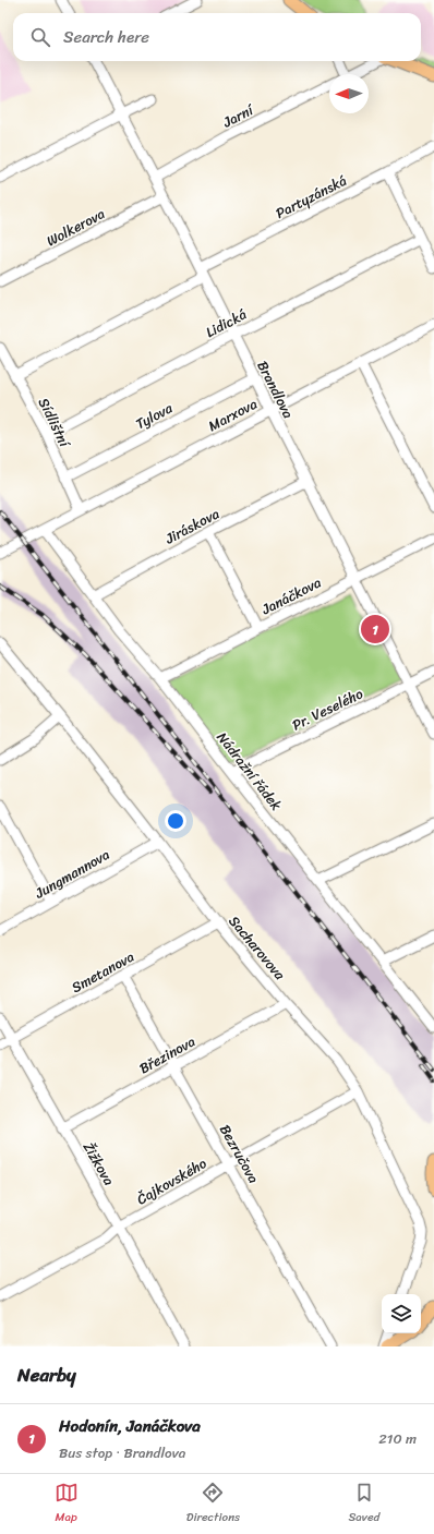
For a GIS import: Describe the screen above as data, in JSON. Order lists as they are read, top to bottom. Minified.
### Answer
{"streets":{"street":["Jarní","Partyzánská","Wolkerova","Lidická","Brandlova","Marxova","Tylova","Sídlištní","Jiráskova","Janáčkova","Pr. Veselého","Nádražní řádek","Jungmannova","Sacharovova","Smetanova","Březinova","Bezručova","Žižkova","Čajkovského"]},"crossings":[["Jarní","Brandlova"],["Partyzánská","Brandlova"],["Partyzánská","Sídlištní"],["Wolkerova","Brandlova"],["Lidická","Brandlova"],["Lidická","Sídlištní"],["Brandlova","Marxova"],["Brandlova","Tylova"],["Brandlova","Jiráskova"],["Brandlova","Janáčkova"],["Brandlova","Pr. Veselého"],["Marxova","Sídlištní"],["Marxova","Nádražní řádek"],["Tylova","Sídlištní"],["Jiráskova","Nádražní řádek"],["Janáčkova","Nádražní řádek"],["Pr. Veselého","Nádražní řádek"],["Jungmannova","Sacharovova"],["Sacharovova","Smetanova"],["Sacharovova","Březinova"],["Sacharovova","Čajkovského"],["Smetanova","Bezručova"],["Smetanova","Žižkova"],["Březinova","Bezručova"],["Březinova","Žižkova"],["Bezručova","Čajkovského"],["Žižkova","Čajkovského"]],"north":"left","page":{"search":"Search here","pins":"1","heading":"Nearby","list":[{"mark":"1","name":"Hodonín, Janáčkova","note":"Bus stop · Brandlova","value":"210 m"}],"nav":["Map","Directions","Saved"]}}
